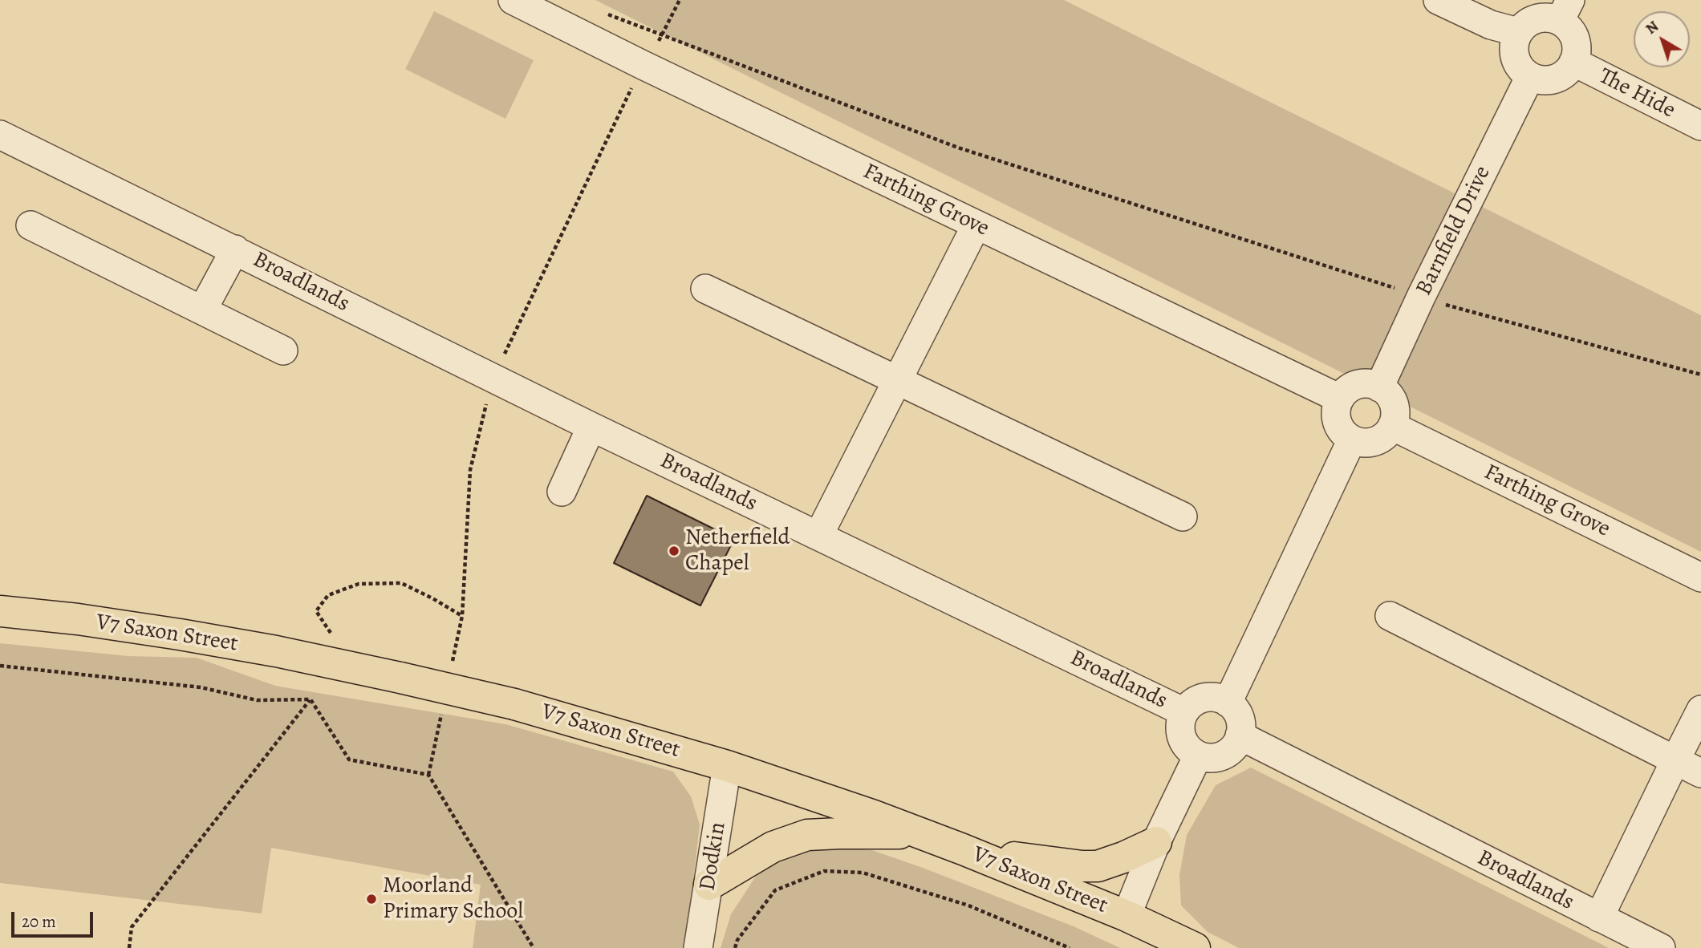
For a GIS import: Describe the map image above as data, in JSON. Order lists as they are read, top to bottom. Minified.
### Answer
{"streets":{"main road":["V7 Saxon Street"],"street":["The Hide","Farthing Grove","Barnfield Drive","Broadlands","Dodkin"]},"crossings":[["The Hide","Barnfield Drive"],["Farthing Grove","Barnfield Drive"],["V7 Saxon Street","Dodkin"]],"places":["Netherfield Chapel","Moorland Primary School"],"scale_bar":"20 m","north":"top left"}
